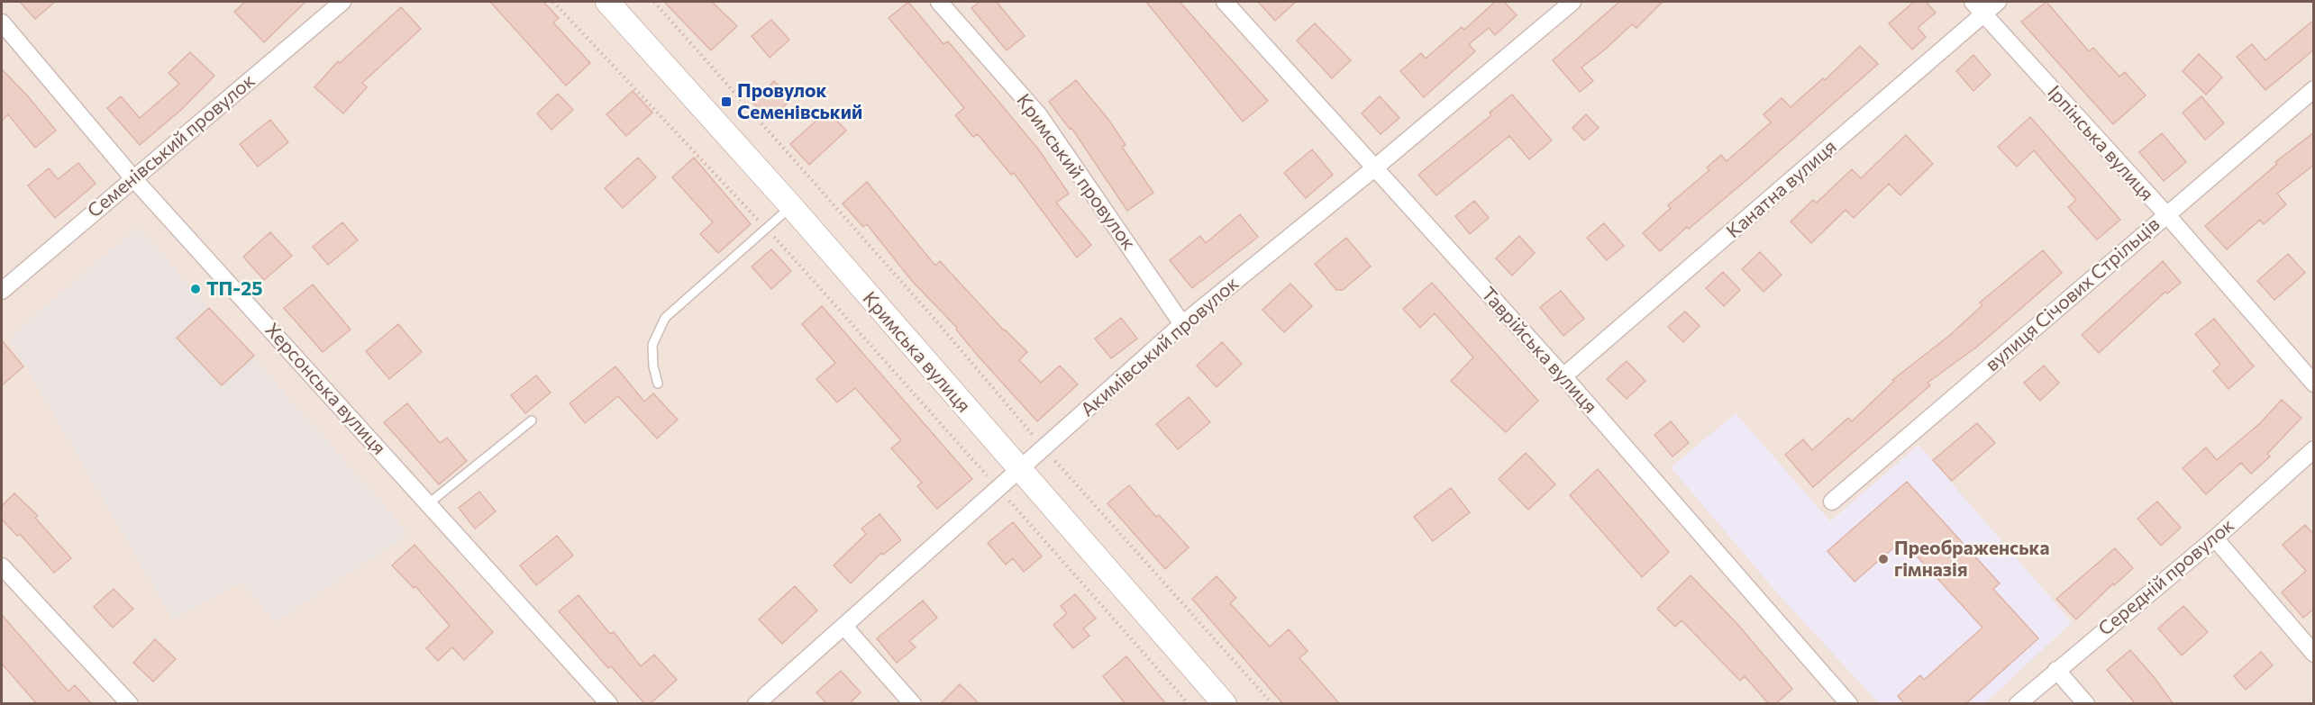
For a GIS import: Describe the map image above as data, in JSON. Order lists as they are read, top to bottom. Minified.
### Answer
{"streets":{"street":["Ірпінська вулиця","Семенівський провулок","Кримський провулок","Канатна вулиця","вулиця Січових Стрільців","Акимівський провулок","Таврійська вулиця","Кримська вулиця","Херсонська вулиця","Середній провулок"]},"crossings":[["Ірпінська вулиця","Канатна вулиця"],["Ірпінська вулиця","вулиця Січових Стрільців"],["Семенівський провулок","Херсонська вулиця"],["Кримський провулок","Акимівський провулок"],["Канатна вулиця","Таврійська вулиця"],["Акимівський провулок","Таврійська вулиця"],["Акимівський провулок","Кримська вулиця"]],"places":{"transit":["Провулок Семенівський"],"other":["ТП-25","Преображенська гімназія"]}}
